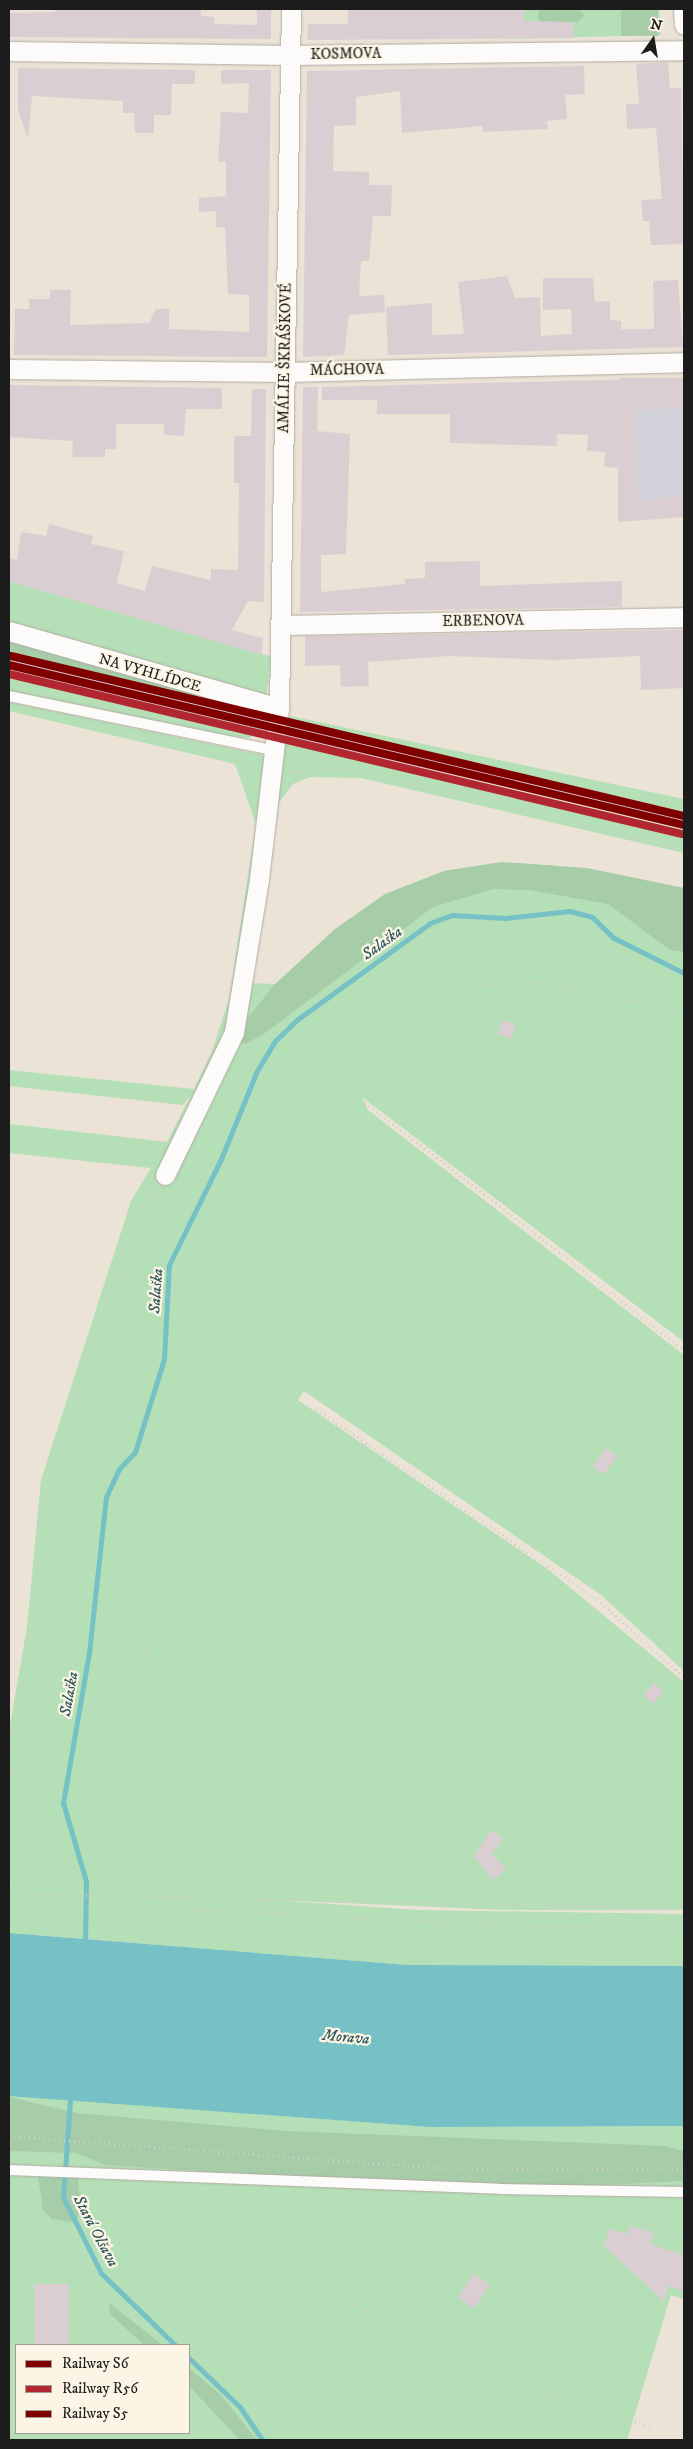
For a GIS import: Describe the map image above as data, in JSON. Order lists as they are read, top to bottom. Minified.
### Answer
{"streets":{"street":["KOSMOVA","AMÁLIE ŠKRÁŠKOVÉ","MÁCHOVA","ERBENOVA","NA VYHLÍDCE"]},"crossings":[["KOSMOVA","AMÁLIE ŠKRÁŠKOVÉ"],["AMÁLIE ŠKRÁŠKOVÉ","MÁCHOVA"],["AMÁLIE ŠKRÁŠKOVÉ","ERBENOVA"],["AMÁLIE ŠKRÁŠKOVÉ","NA VYHLÍDCE"]],"water":["Salaška","Morava","Stará Olšava"],"lines":["rail line S5","rail line S6","rail line R56"],"legend":["Railway S6","Railway R56","Railway S5"],"north":"top"}
